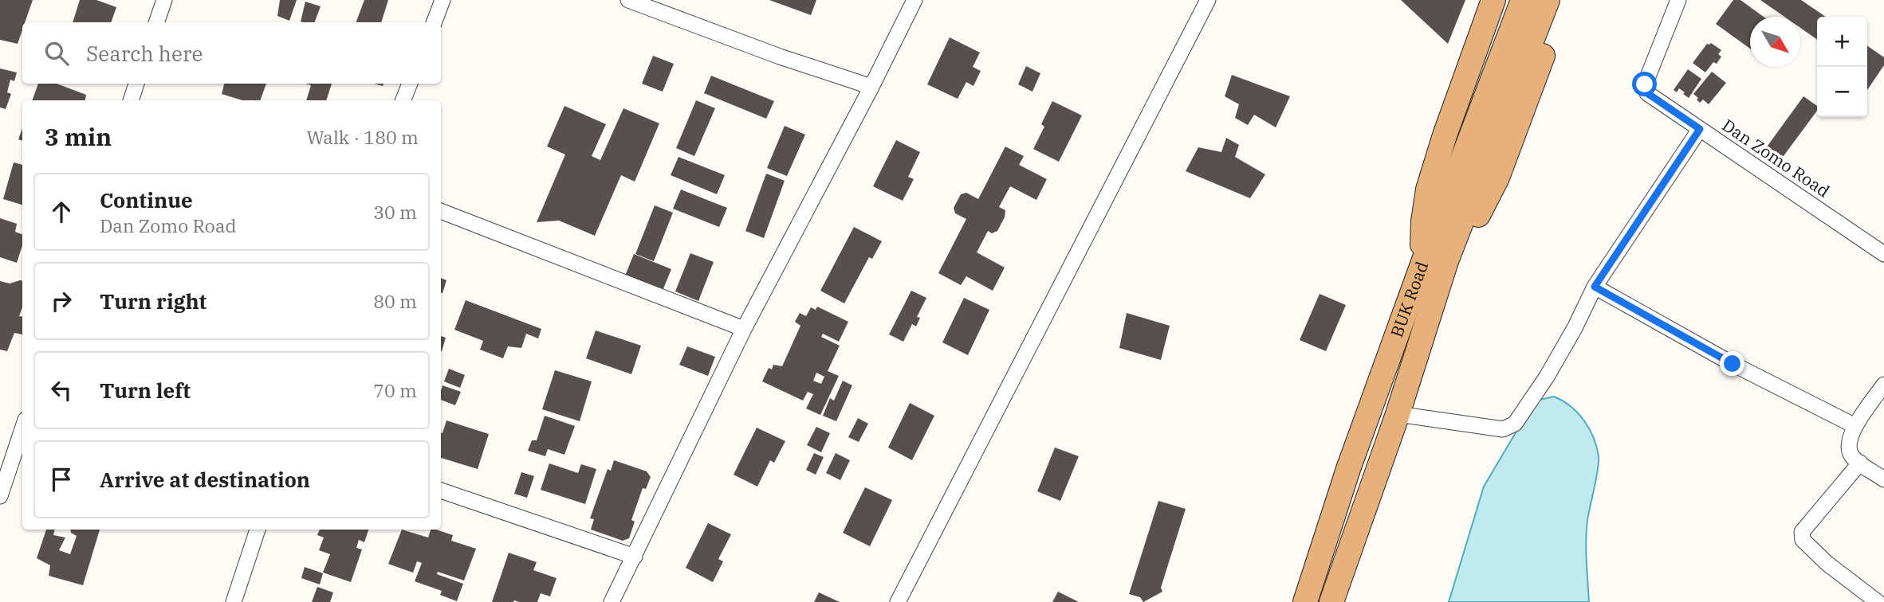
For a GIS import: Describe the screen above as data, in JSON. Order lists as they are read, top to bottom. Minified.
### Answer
{"streets":{"main road":["BUK Road"],"street":["Dan Zomo Road"]},"north":"bottom right","page":{"map_buttons":["+","−"],"search":"Search here","heading":["3 min","Walk · 180 m"],"list":[["Continue","Dan Zomo Road","30 m"],["Turn right","80 m"],["Turn left","70 m"],"Arrive at destination"]}}
